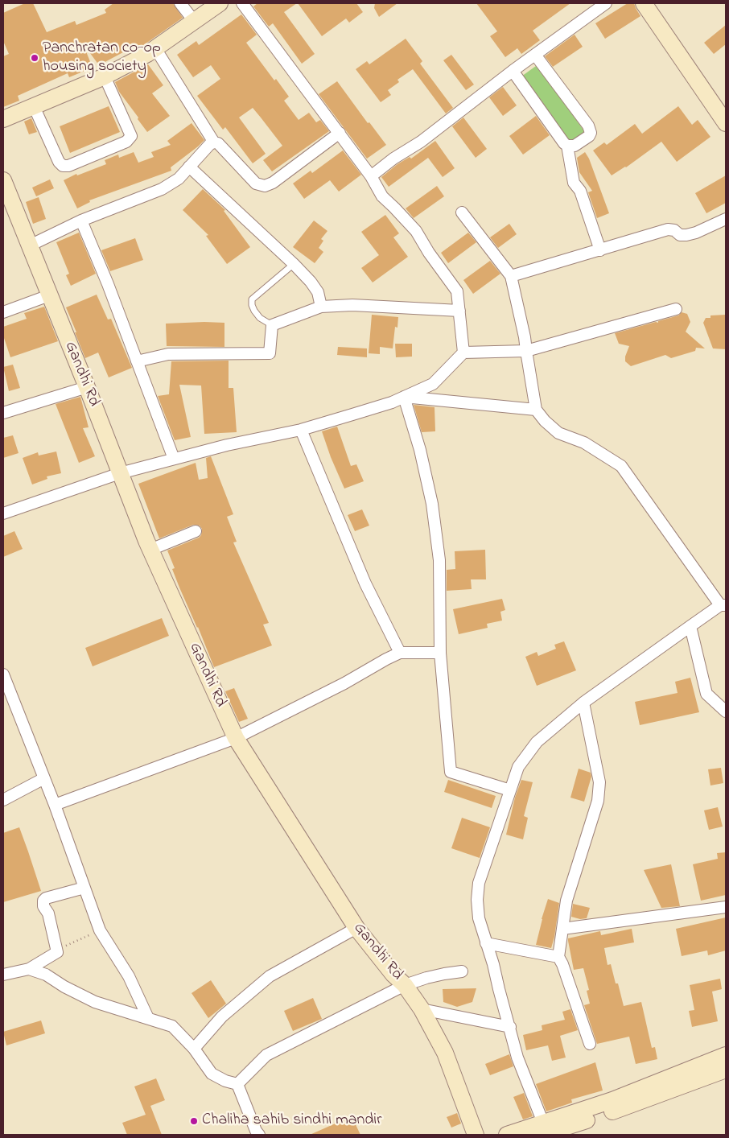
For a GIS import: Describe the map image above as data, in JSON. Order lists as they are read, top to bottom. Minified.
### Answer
{"streets":{"street":["Gandhi Rd"]},"places":["Panchratan co-op housing society","Chaliha sahib sindhi mandir"]}
